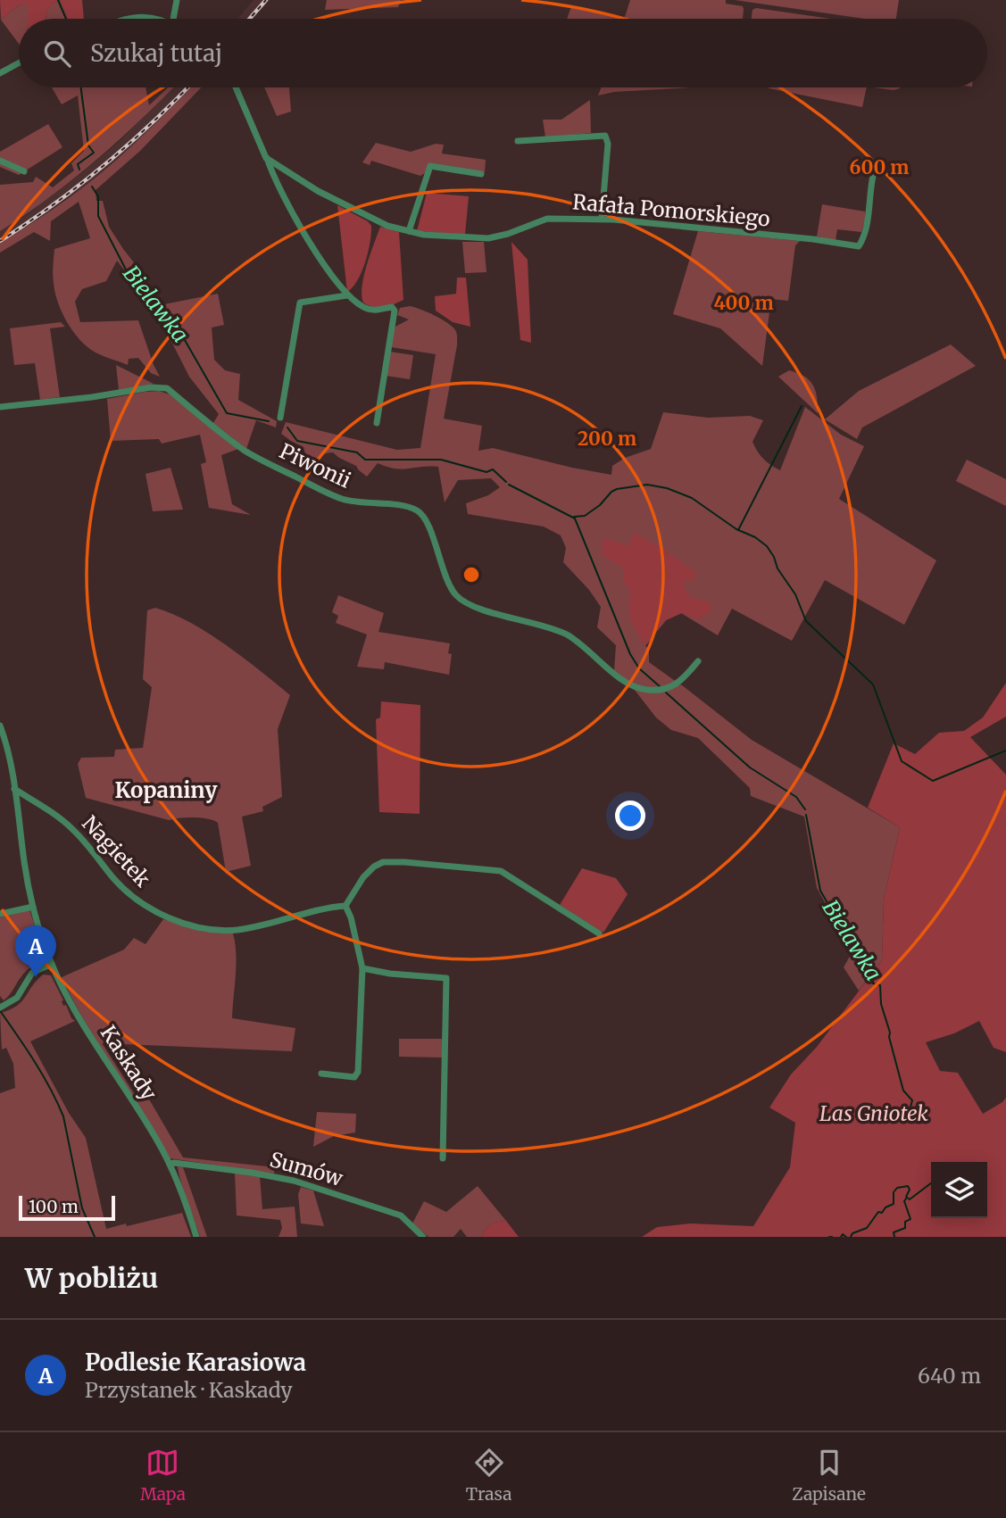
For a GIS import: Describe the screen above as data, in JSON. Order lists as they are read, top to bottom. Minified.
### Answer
{"streets":{"street":["Rafała Pomorskiego","Piwonii","Nagietek","Kaskady","Sumów"]},"crossings":[["Nagietek","Kaskady"],["Kaskady","Sumów"]],"districts":["Kopaniny"],"water":["Bielawka"],"parks":["Las Gniotek"],"scale_bar":"100 m","page":{"search":"Szukaj tutaj","pins":"A","scale":"100 m","heading":"W pobliżu","list":[{"mark":"A","name":"Podlesie Karasiowa","note":"Przystanek · Kaskady","value":"640 m"}],"nav":["Mapa","Trasa","Zapisane"]},"rings":["600 m","400 m","200 m"]}
